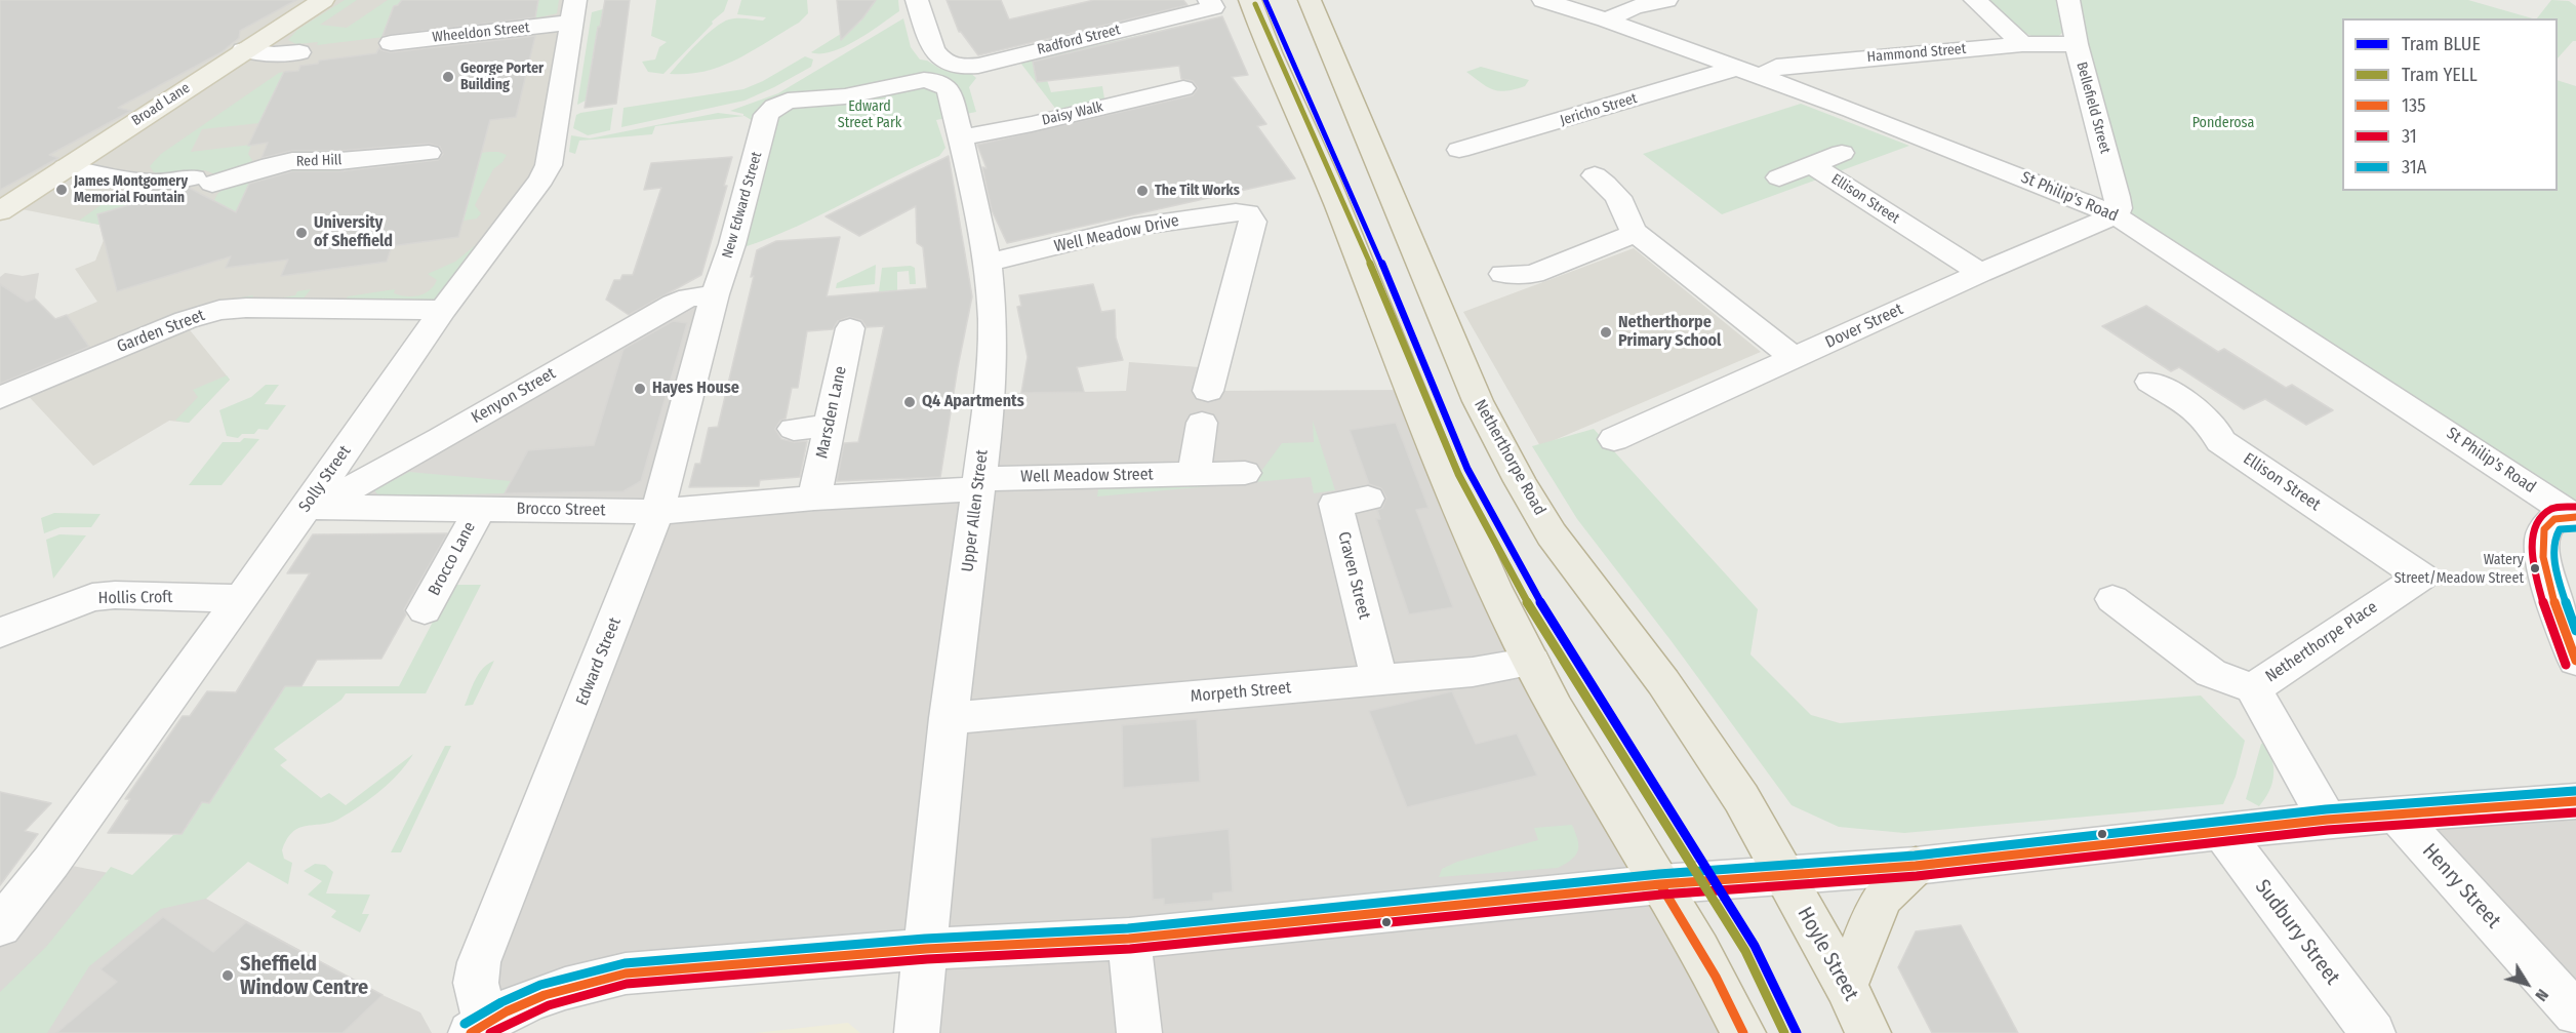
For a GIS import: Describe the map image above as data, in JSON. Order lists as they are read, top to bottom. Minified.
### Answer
{"streets":{"highway":["Netherthorpe Road","Hoyle Street"],"main road":["Broad Lane"],"street":["Wheeldon Street","Radford Street","Hammond Street","Bellefield Street","Jericho Street","Daisy Walk","Red Hill","St Philip's Road","Ellison Street","New Edward Street","Well Meadow Drive","Dover Street","Garden Street","Kenyon Street","Marsden Lane","Well Meadow Street","Solly Street","Brocco Street","Upper Allen Street","Brocco Lane","Craven Street","Hollis Croft","Netherthorpe Place","Edward Street","Morpeth Street","Henry Street","Sudbury Street"]},"crossings":[["Wheeldon Street","Solly Street"],["Radford Street","New Edward Street"],["Radford Street","Upper Allen Street"],["Hammond Street","Bellefield Street"],["Hammond Street","Jericho Street"],["Hammond Street","St Philip's Road"],["Broad Lane","Red Hill"],["Bellefield Street","St Philip's Road"],["Bellefield Street","Dover Street"],["Jericho Street","St Philip's Road"],["Daisy Walk","Upper Allen Street"],["St Philip's Road","Dover Street"],["Ellison Street","Dover Street"],["Ellison Street","Netherthorpe Place"],["New Edward Street","Kenyon Street"],["New Edward Street","Upper Allen Street"],["New Edward Street","Edward Street"],["Well Meadow Drive","Upper Allen Street"],["Garden Street","Solly Street"],["Kenyon Street","Solly Street"],["Kenyon Street","Brocco Street"],["Kenyon Street","Edward Street"],["Marsden Lane","Well Meadow Street"],["Marsden Lane","Brocco Street"],["Netherthorpe Road","Hoyle Street"],["Well Meadow Street","Brocco Street"],["Well Meadow Street","Upper Allen Street"],["Solly Street","Brocco Street"],["Solly Street","Hollis Croft"],["Brocco Street","Brocco Lane"],["Brocco Street","Edward Street"],["Upper Allen Street","Morpeth Street"],["Craven Street","Morpeth Street"]],"parks":["Edward Street Park","Ponderosa"],"places":["George Porter Building","James Montgomery Memorial Fountain","The Tilt Works","University of Sheffield","Netherthorpe Primary School","Hayes House","Q4 Apartments","Watery Street/Meadow Street","Sheffield Window Centre"],"lines":["tram line BLUE","tram line YELL","transit line 31","transit line 135","transit line 31A"],"legend":["Tram BLUE","Tram YELL","135","31","31A"],"north":"bottom right"}
